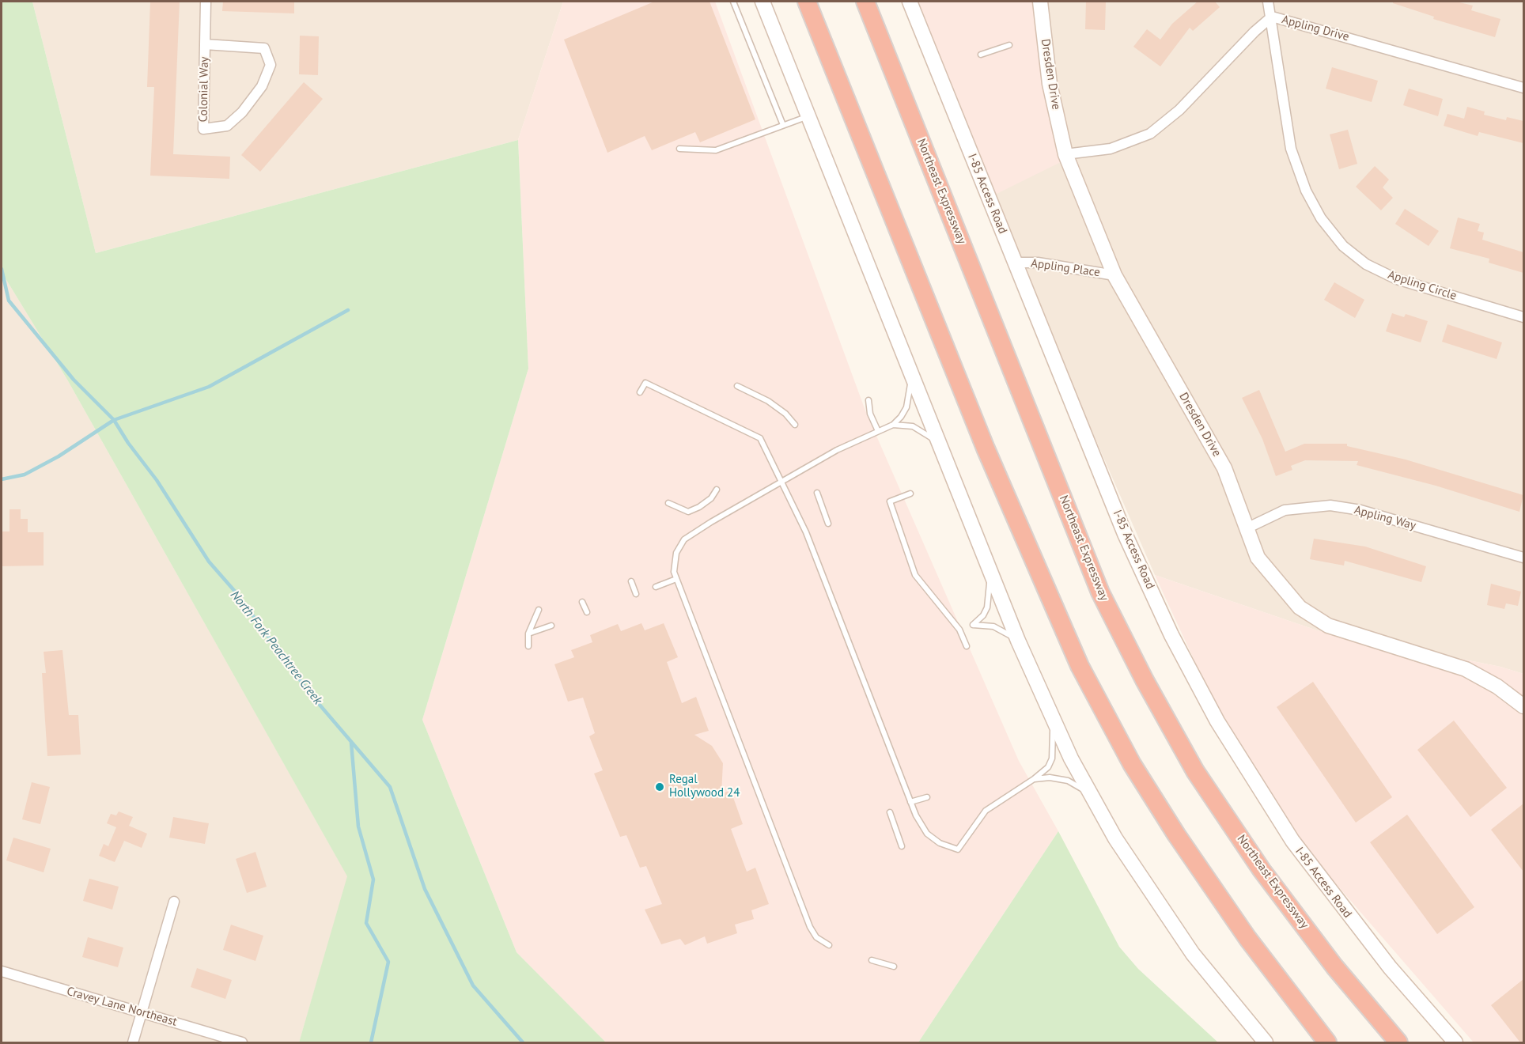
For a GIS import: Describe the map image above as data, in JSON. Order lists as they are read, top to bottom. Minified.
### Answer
{"streets":{"highway":["Northeast Expressway"],"main road":["Dresden Drive","I-85 Access Road"],"street":["Appling Drive","Colonial Way","Appling Place","Appling Circle","Appling Way","Cravey Lane Northeast"]},"crossings":[["Appling Drive","Dresden Drive"],["Appling Drive","Appling Circle"],["Dresden Drive","Appling Place"],["Dresden Drive","Appling Way"],["I-85 Access Road","Appling Place"]],"water":["North Fork Peachtree Creek"],"places":["Regal Hollywood 24"]}
